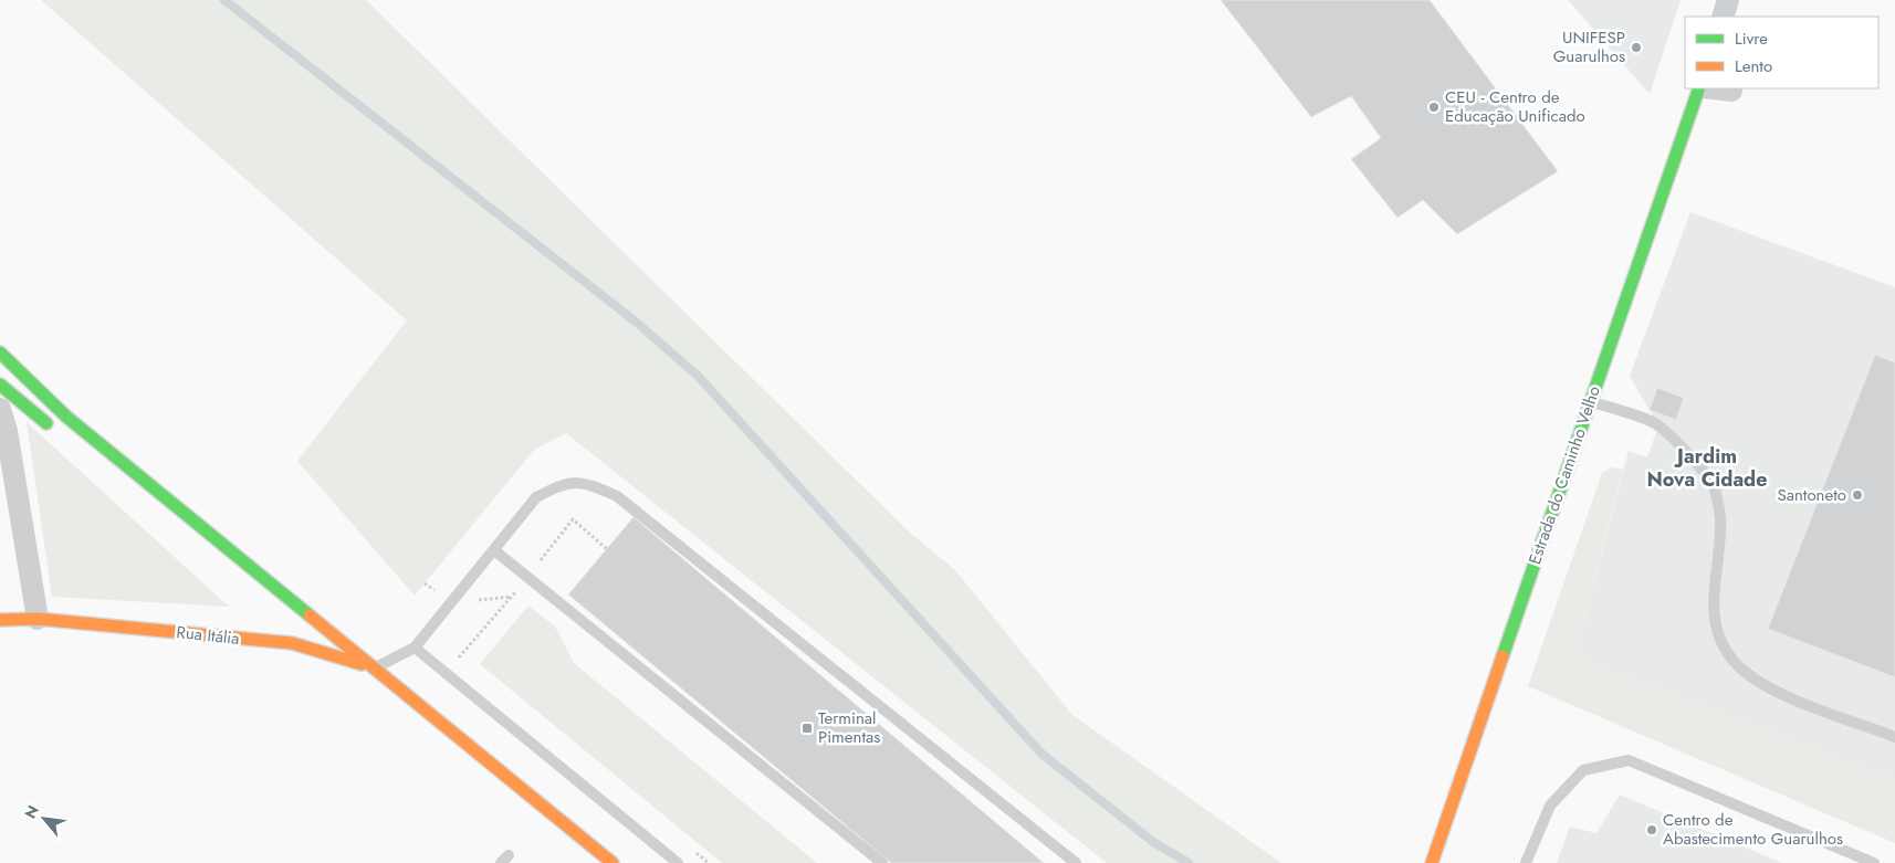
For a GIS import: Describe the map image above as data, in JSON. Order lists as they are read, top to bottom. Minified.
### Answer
{"streets":{"street":["Estrada do Caminho Velho","Rua Itália"]},"districts":["Jardim Nova Cidade"],"places":{"other":["UNIFESP Guarulhos","CEU - Centro de Educação Unificado","Santoneto","Centro de Abastecimento Guarulhos"],"transit":["Terminal Pimentas"]},"legend":["Livre","Lento"],"north":"top left"}
